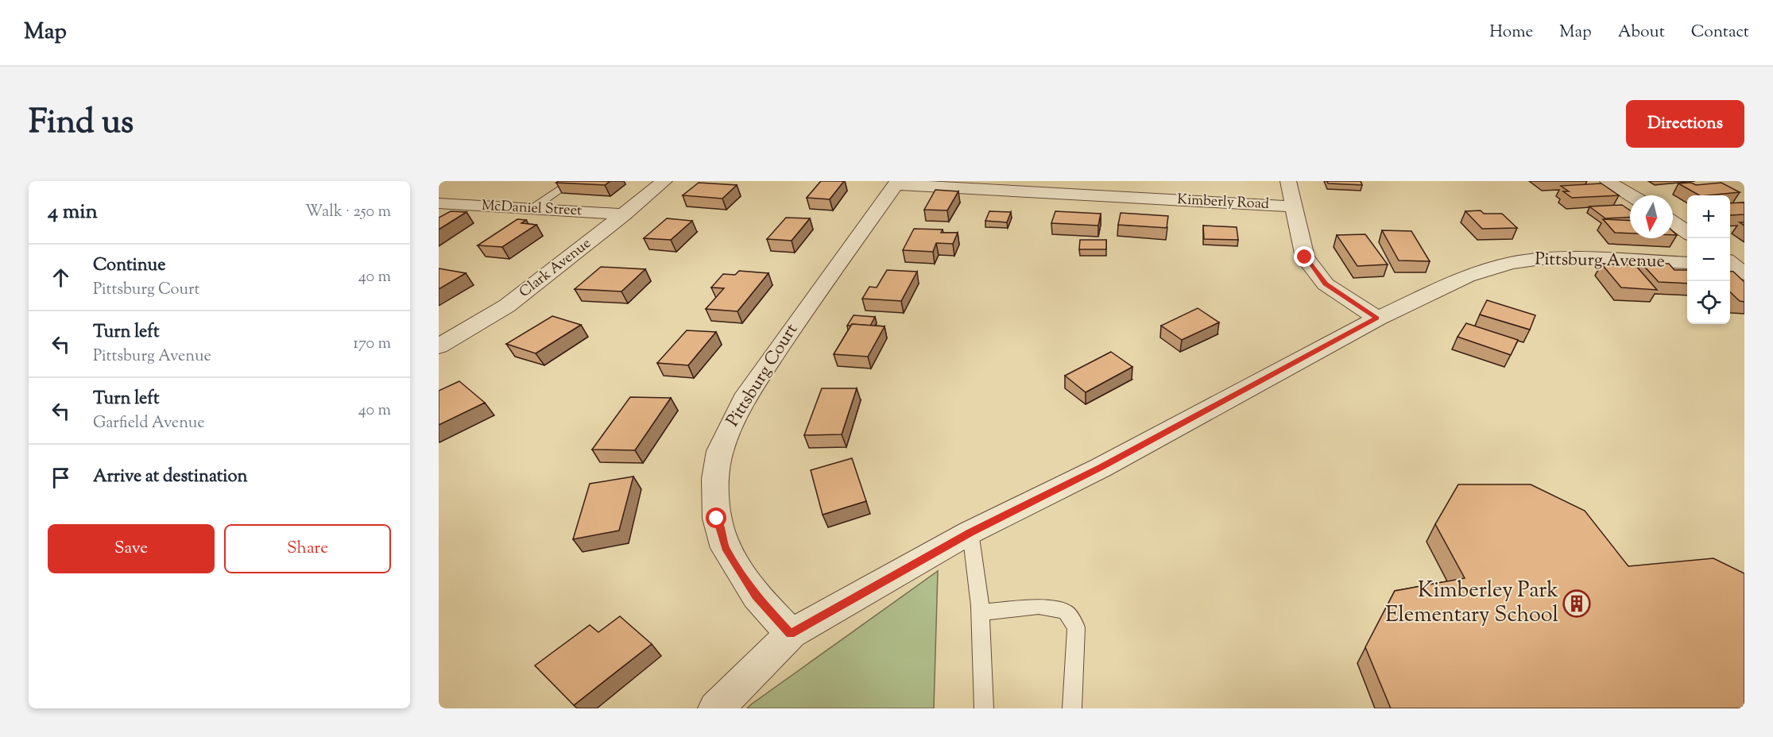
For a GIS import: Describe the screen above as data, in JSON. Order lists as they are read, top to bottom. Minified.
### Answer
{"streets":{"street":["Kimberly Road","McDaniel Street","Pittsburg Avenue","Clark Avenue","Pittsburg Court"]},"crossings":[["Kimberly Road","Pittsburg Court"],["McDaniel Street","Clark Avenue"],["Pittsburg Avenue","Pittsburg Court"]],"places":{"building":["Kimberley Park Elementary School"]},"north":"bottom","page":{"header":"Map","nav":["Home","Map","About","Contact"],"title":"Find us","buttons":["Directions",["Save","Share"]],"heading":["4 min","Walk · 250 m"],"map_buttons":["+","−"],"list":[["Continue","Pittsburg Court","40 m"],["Turn left","Pittsburg Avenue","170 m"],["Turn left","Garfield Avenue","40 m"],"Arrive at destination"]}}
